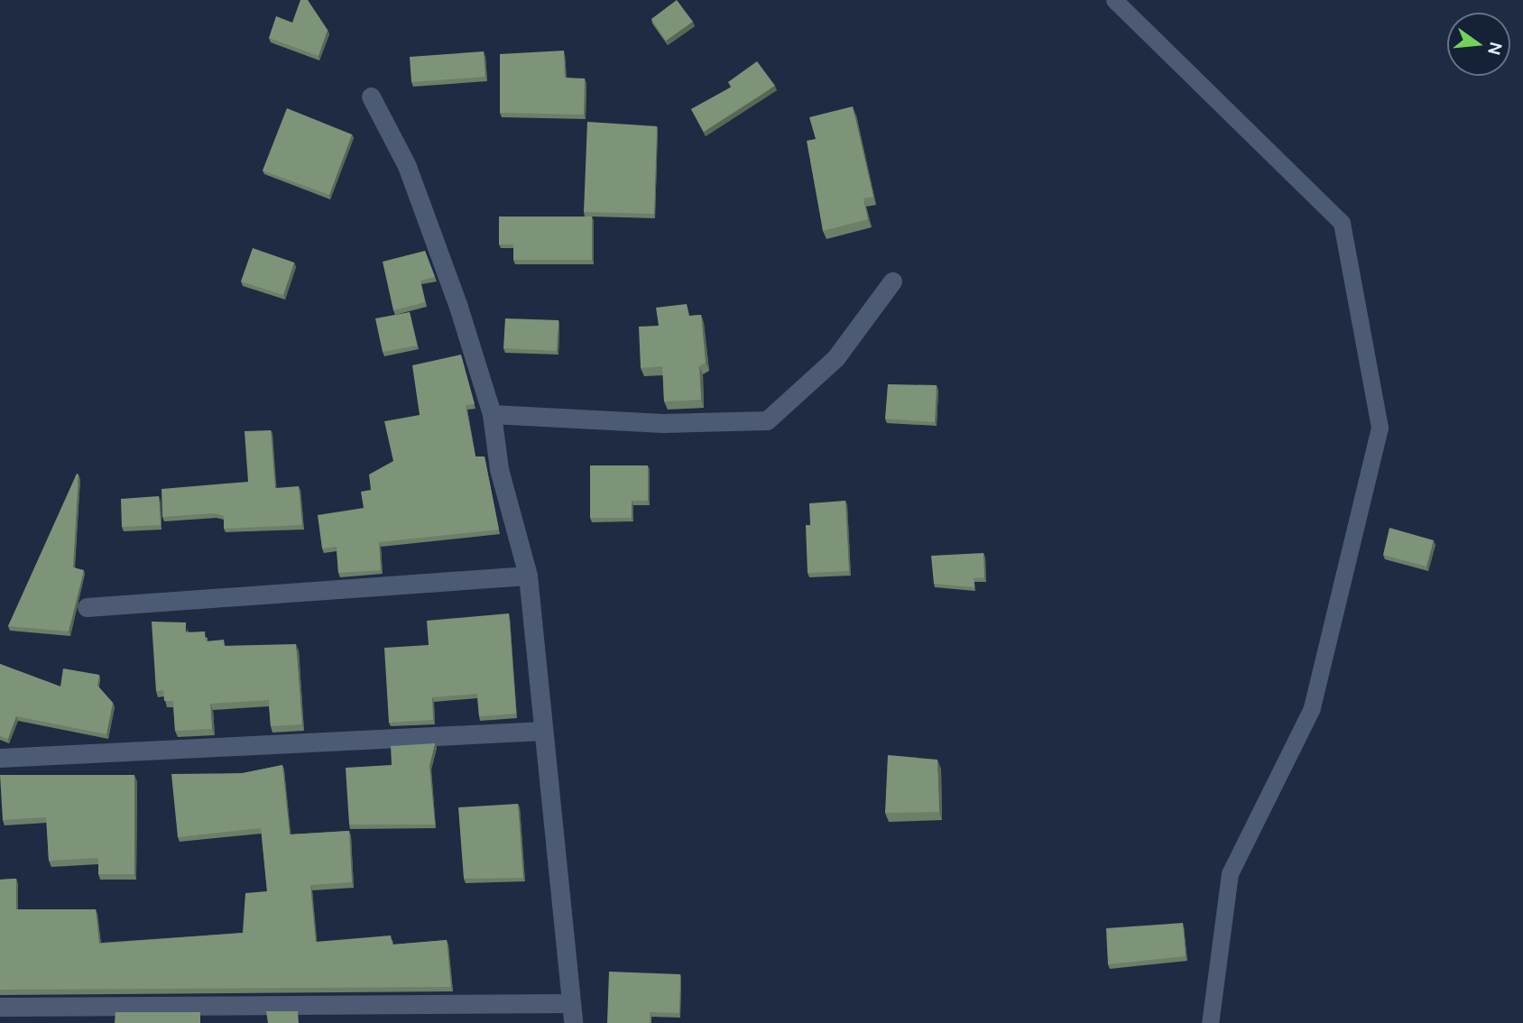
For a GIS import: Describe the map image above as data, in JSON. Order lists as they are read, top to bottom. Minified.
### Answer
{"north":"right"}
